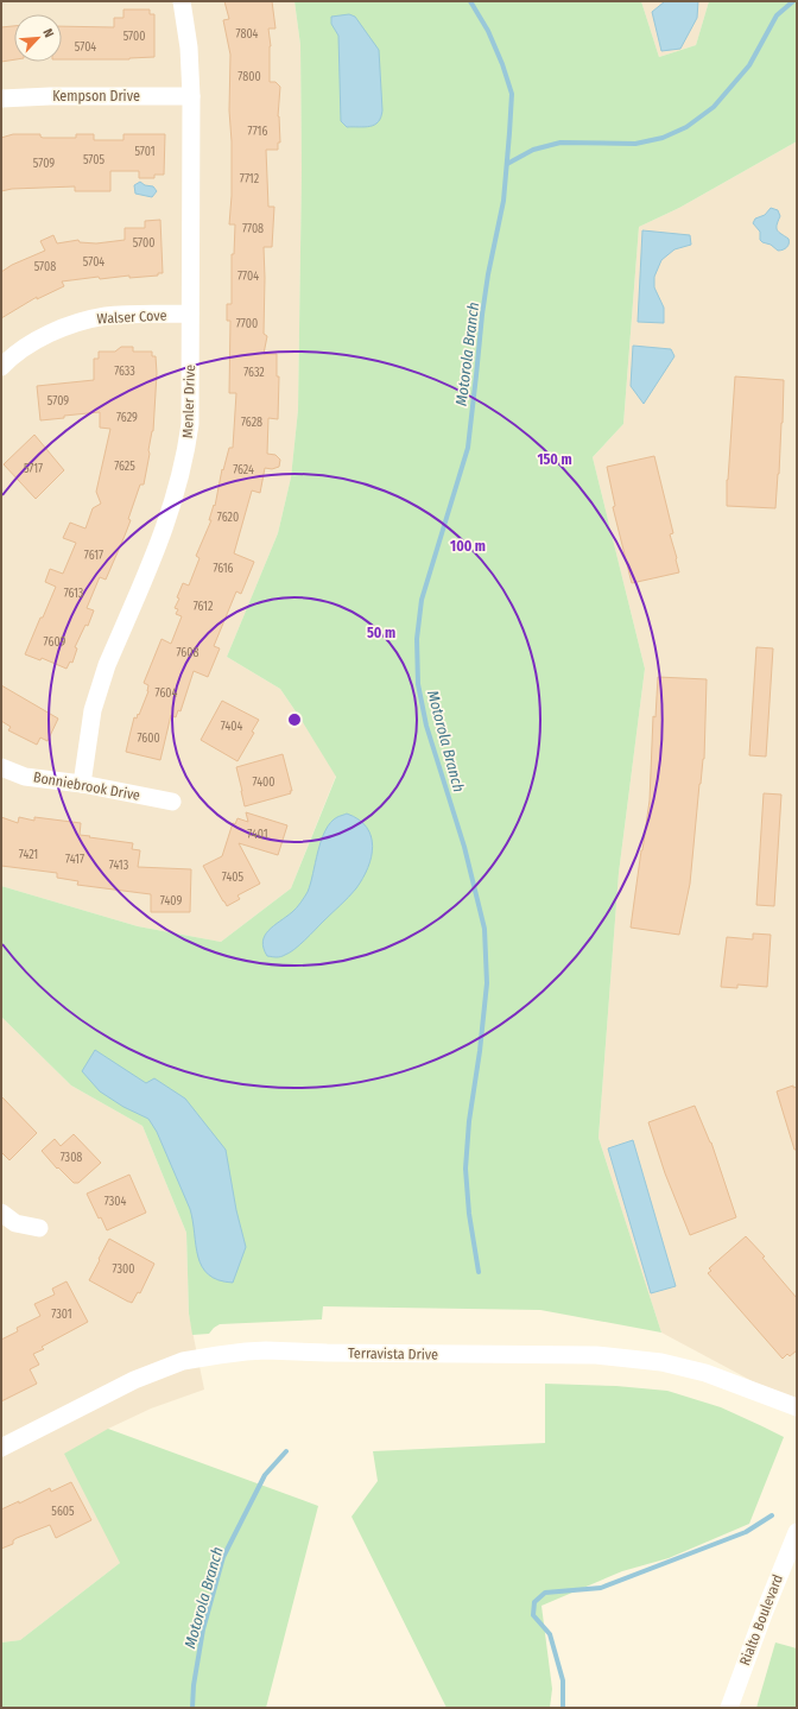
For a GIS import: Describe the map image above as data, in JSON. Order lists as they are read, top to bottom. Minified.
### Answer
{"streets":{"street":["Kempson Drive","Walser Cove","Menler Drive","Bonniebrook Drive","Terravista Drive","Rialto Boulevard"]},"crossings":[["Kempson Drive","Menler Drive"],["Walser Cove","Menler Drive"],["Menler Drive","Bonniebrook Drive"]],"water":["Motorola Branch"],"house_numbers":["7804","5700","5704","7800","7716","5701","5705","5709","7712","7708","5700","5704","5708","7704","7700","7633","7632","5709","7629","7628","7625","5717","7624","7620","7617","7616","7613","7612","7609","7608","7604","7404","7600","7400","7401","7421","7417","7413","7405","7409","7308","7304","7300","7301","5605"],"north":"top right","rings":["150 m","100 m","50 m"]}
